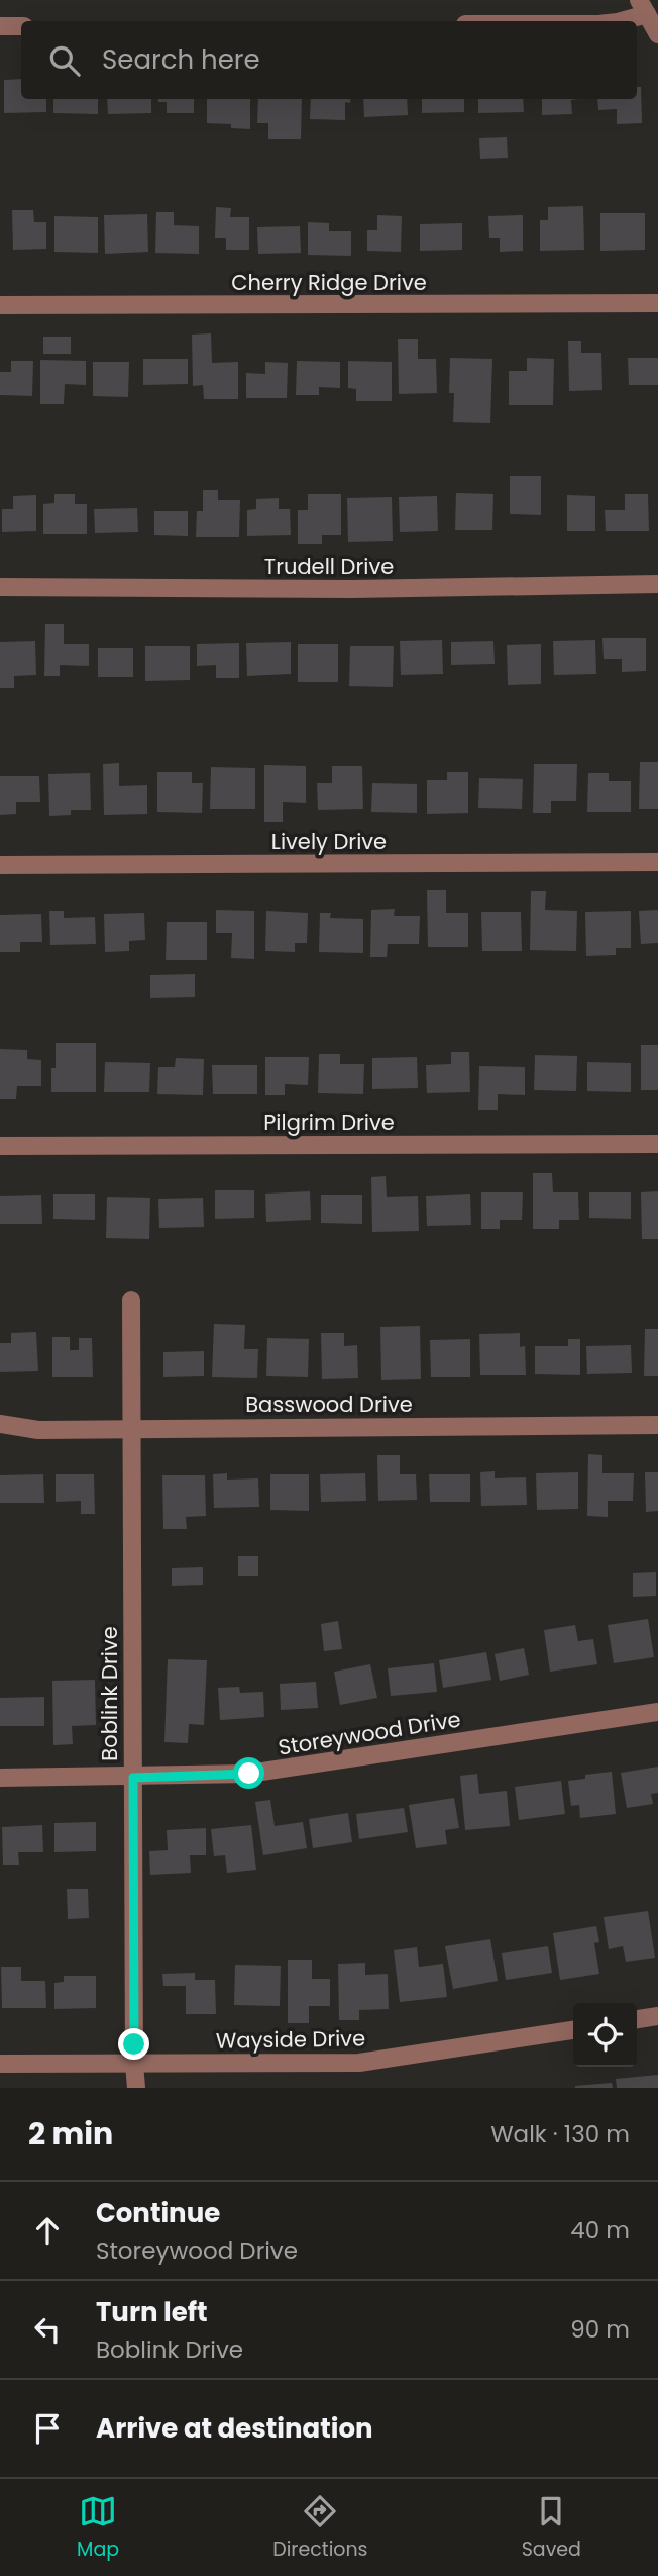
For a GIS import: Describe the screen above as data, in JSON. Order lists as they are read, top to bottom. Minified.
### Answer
{"streets":{"street":["Cherry Ridge Drive","Trudell Drive","Lively Drive","Pilgrim Drive","Basswood Drive","Boblink Drive","Storeywood Drive","Wayside Drive"]},"crossings":[["Basswood Drive","Boblink Drive"],["Boblink Drive","Storeywood Drive"],["Boblink Drive","Wayside Drive"]],"page":{"search":"Search here","heading":["2 min","Walk · 130 m"],"list":[["Continue","Storeywood Drive","40 m"],["Turn left","Boblink Drive","90 m"],"Arrive at destination"],"nav":["Map","Directions","Saved"]}}
